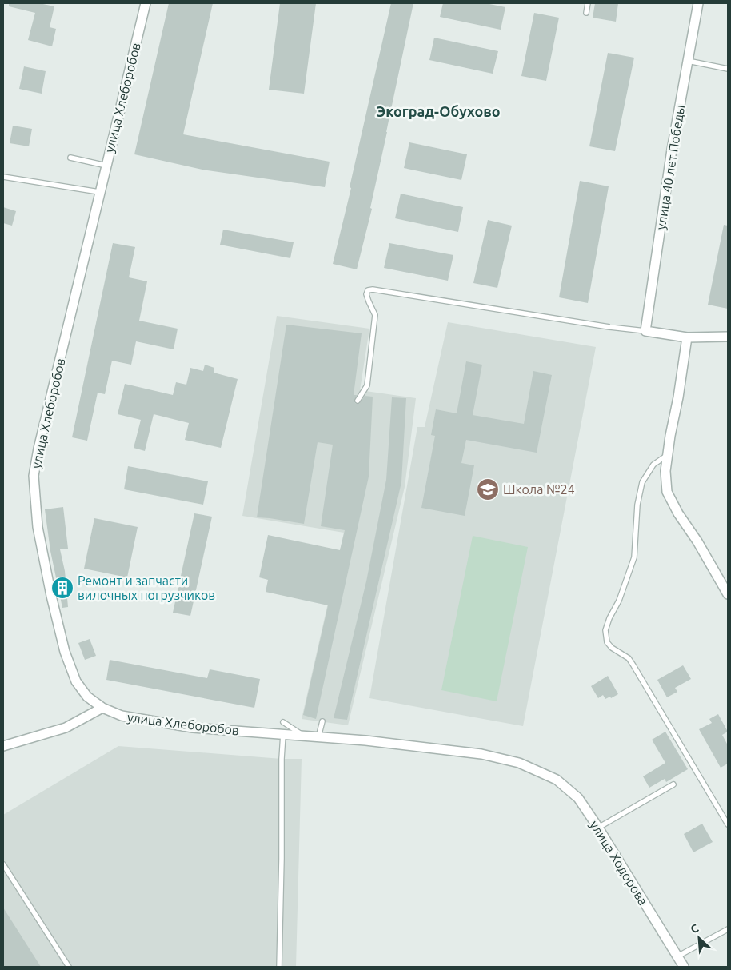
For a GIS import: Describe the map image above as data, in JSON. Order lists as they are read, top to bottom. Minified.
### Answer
{"streets":{"street":["улица Хлеборобов","улица 40 лет Победы","улица Ходорова"]},"crossings":[["улица Хлеборобов","улица Ходорова"]],"districts":["Экоград-Обухово"],"places":{"school or university":["Школа №24"],"building":["Ремонт и запчасти вилочных погрузчиков"]},"north":"top left"}
